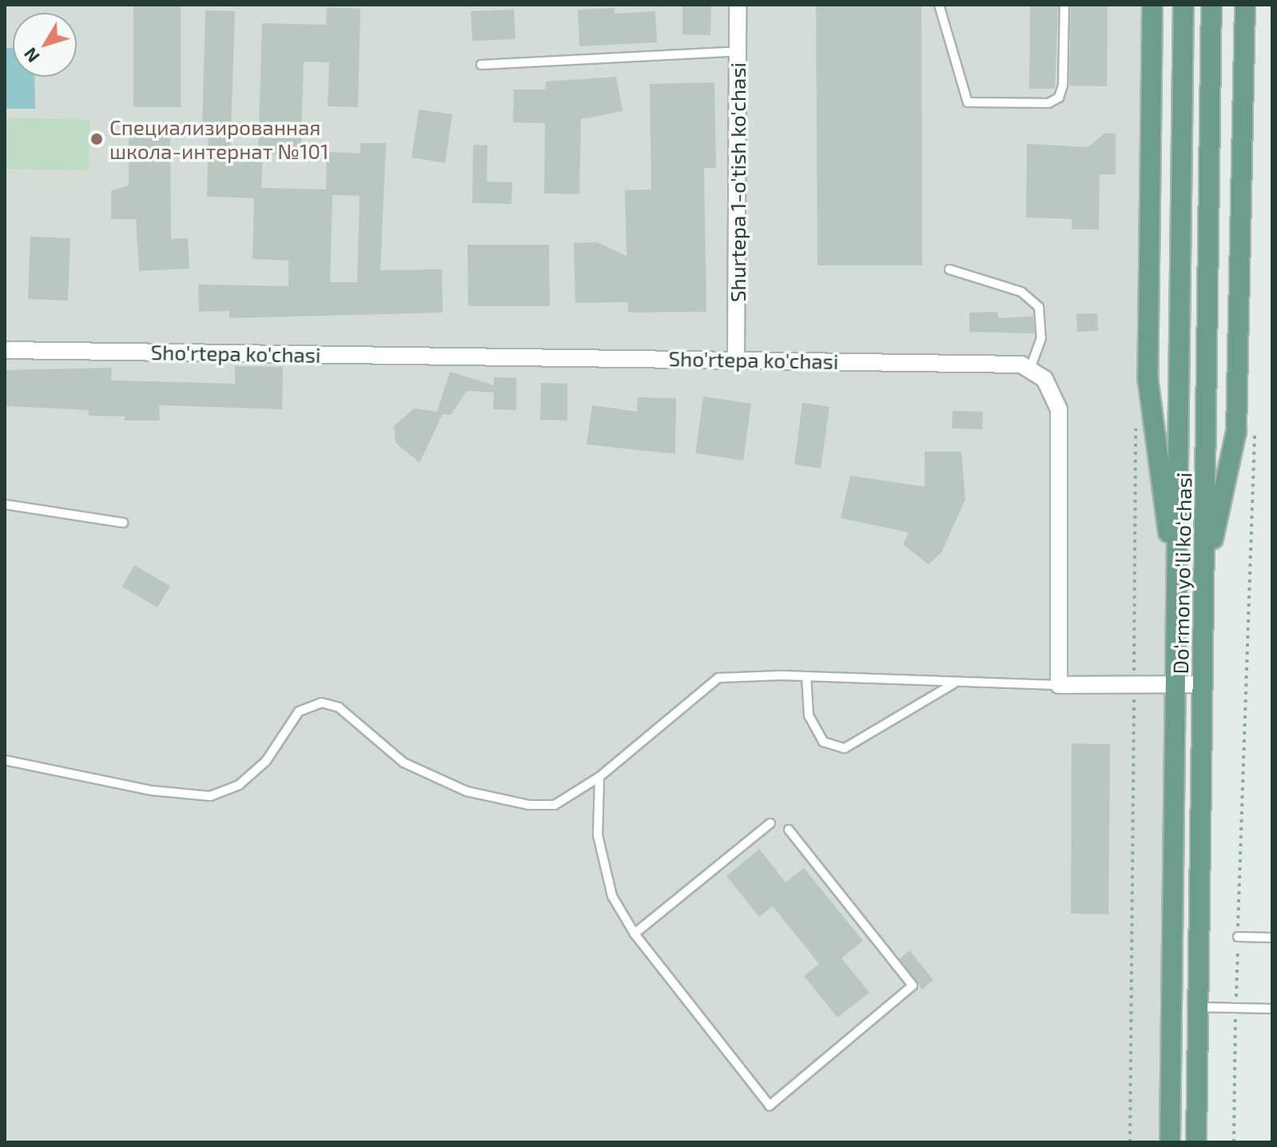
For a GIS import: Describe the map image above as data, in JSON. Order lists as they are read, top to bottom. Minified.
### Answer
{"streets":{"main road":["Do‘rmon yo‘li ko‘chasi"],"street":["Shurtepa 1-o'tish ko'chasi","Sho'rtepa ko'chasi"]},"crossings":[["Shurtepa 1-o'tish ko'chasi","Sho'rtepa ko'chasi"]],"places":["Специализированная школа-интернат №101"],"north":"bottom left"}
